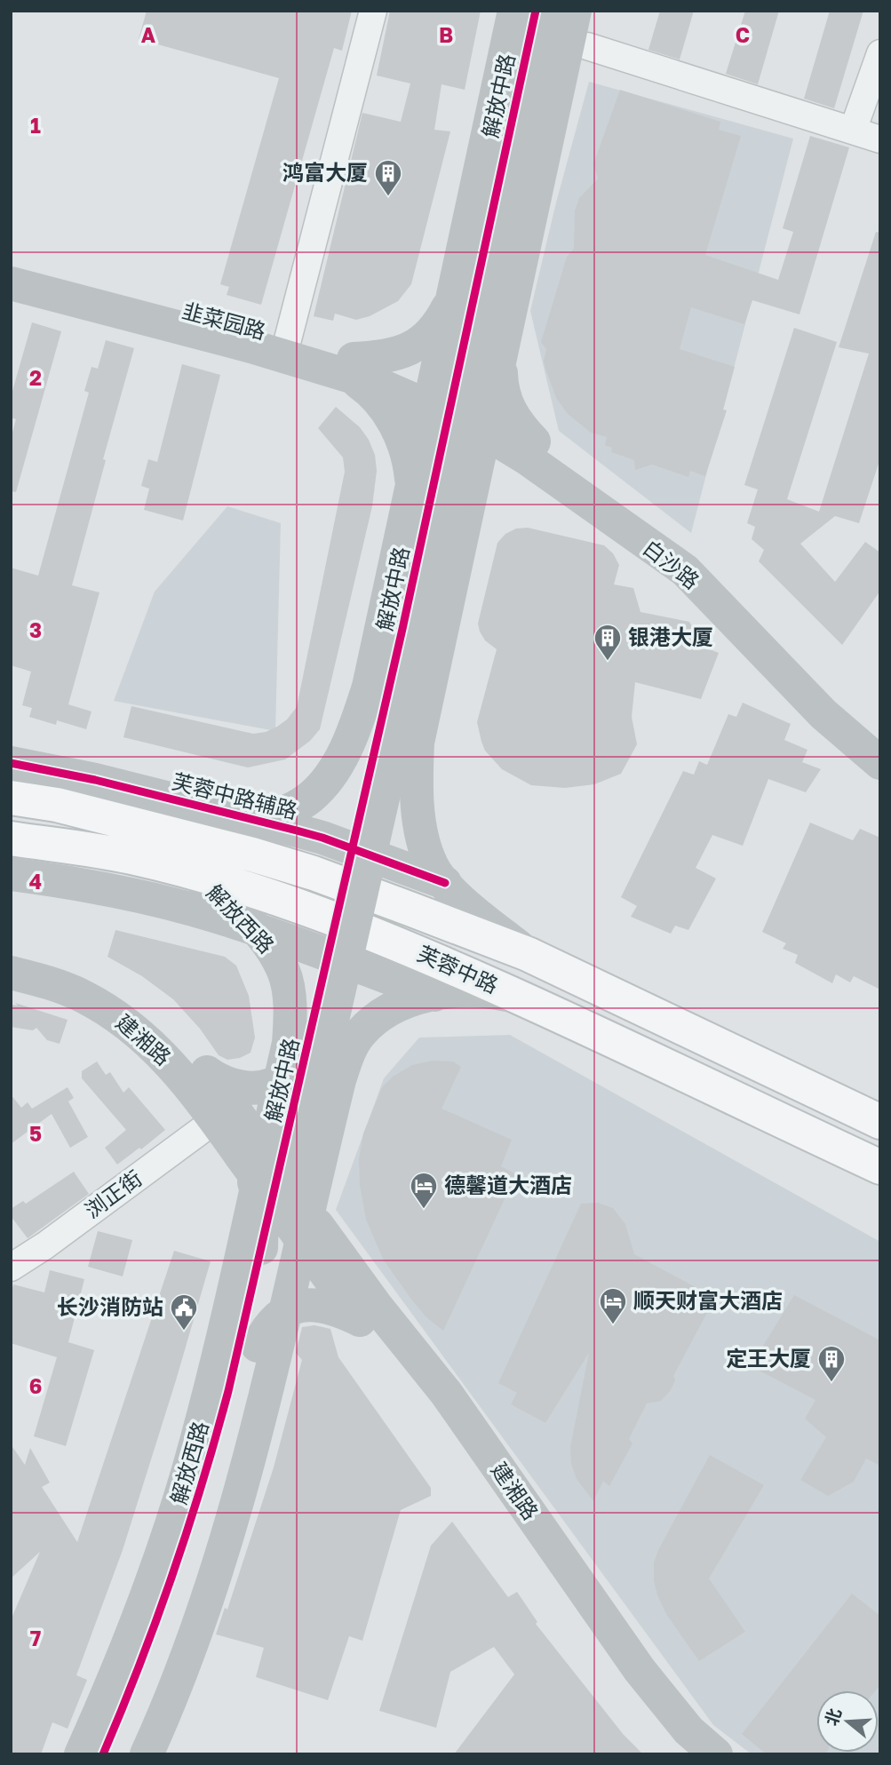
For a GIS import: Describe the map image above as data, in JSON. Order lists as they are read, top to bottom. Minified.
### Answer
{"streets":{"main road":["解放中路","韭菜园路","白沙路","芙蓉中路辅路","解放西路","芙蓉中路","建湘路"],"street":["浏正街"]},"crossings":[["解放中路","韭菜园路"],["解放中路","白沙路"],["解放中路","芙蓉中路辅路"],["解放中路","解放西路"],["解放中路","芙蓉中路"],["解放中路","建湘路"],["韭菜园路","白沙路"],["解放西路","芙蓉中路"],["解放西路","建湘路"],["建湘路","浏正街"]],"places":{"building":["鸿富大厦","银港大厦","定王大厦"],"hotel":["德馨道大酒店","顺天财富大酒店"],"public building":["长沙消防站"]},"north":"left","grid":{"columns":["A","B","C"],"rows":["1","2","3","4","5","6","7"]}}
